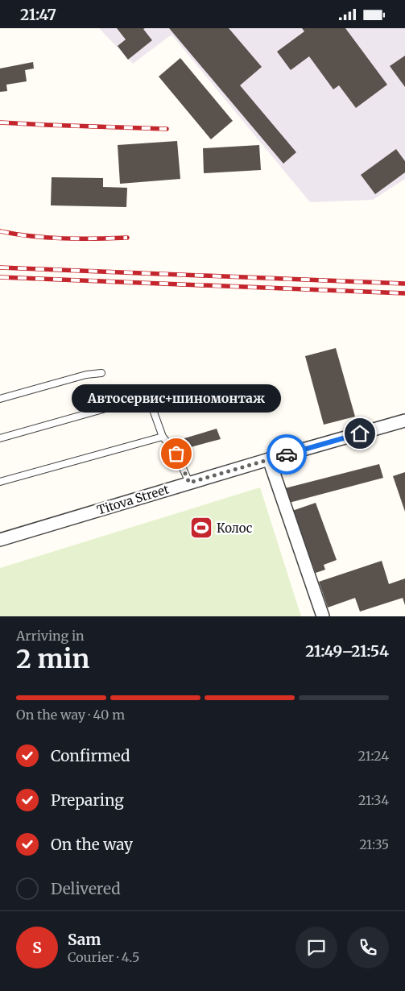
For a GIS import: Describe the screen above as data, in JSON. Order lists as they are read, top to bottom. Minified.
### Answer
{"streets":{"street":["Titova Street"]},"places":{"other":["Автосервис+шиномонтаж"],"sports":["Колос"]},"page":{"status":"21:47","bubble":"Автосервис+шиномонтаж","heading":["2 min","Arriving in","21:49–21:54"],"panel":["Sam","Courier · 4.5"],"bar":"On the way · 40 m","list":[["Confirmed","21:24"],["Preparing","21:34"],["On the way","21:35"],"Delivered"],"round":"S"}}
